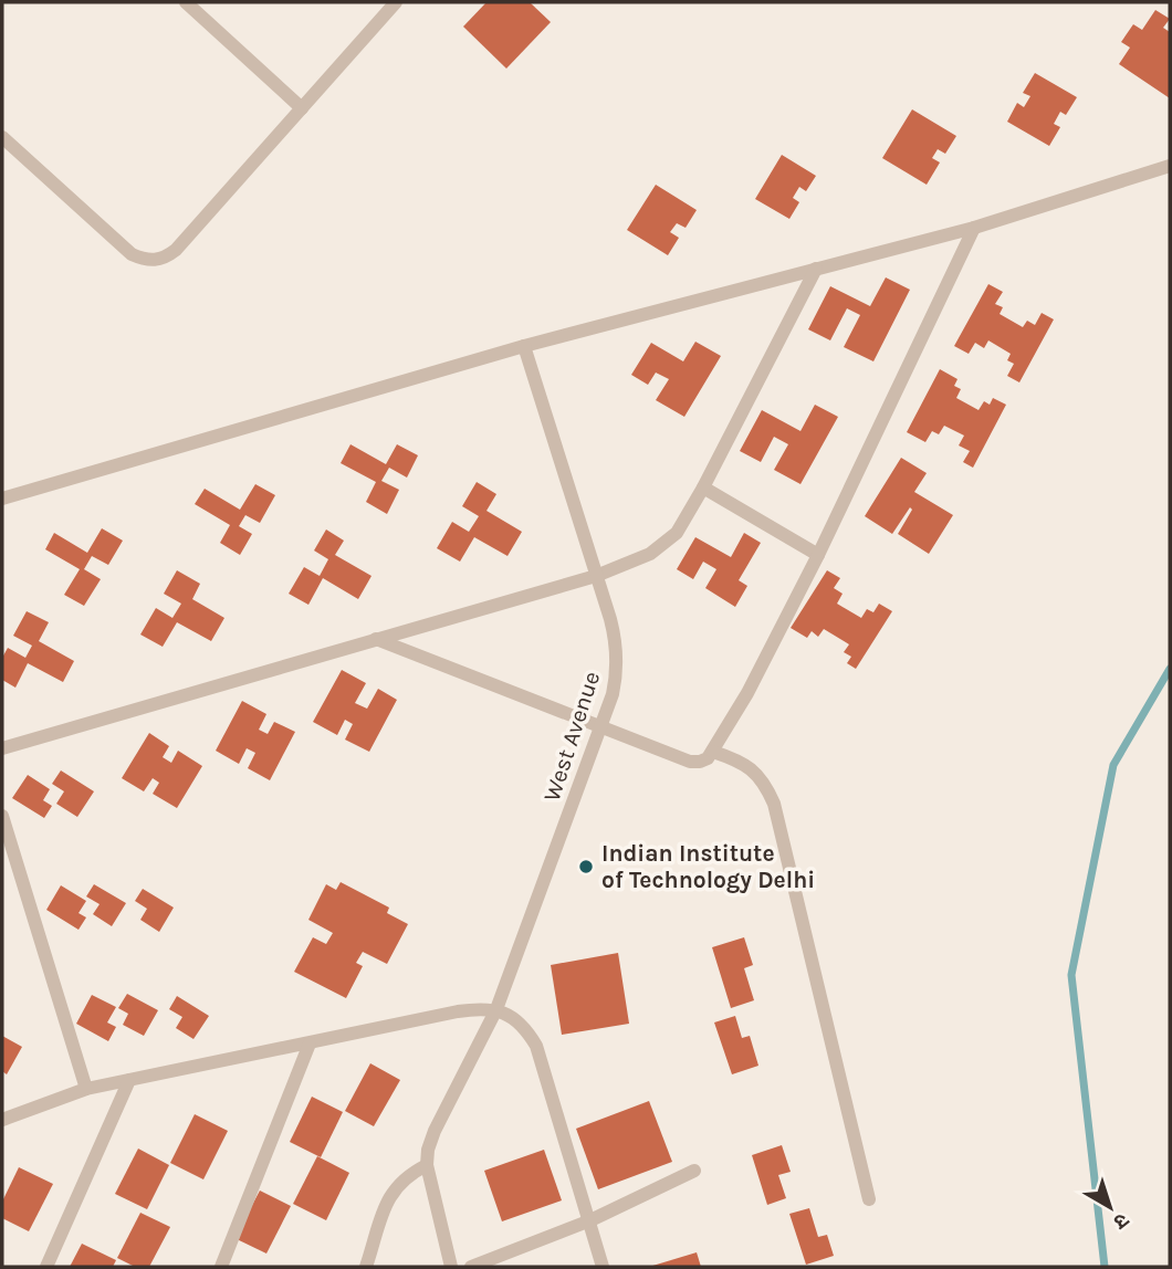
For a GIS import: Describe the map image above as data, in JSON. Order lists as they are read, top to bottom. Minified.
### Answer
{"streets":{"lane":["West Avenue"]},"places":["Indian Institute of Technology Delhi"],"north":"bottom right"}
